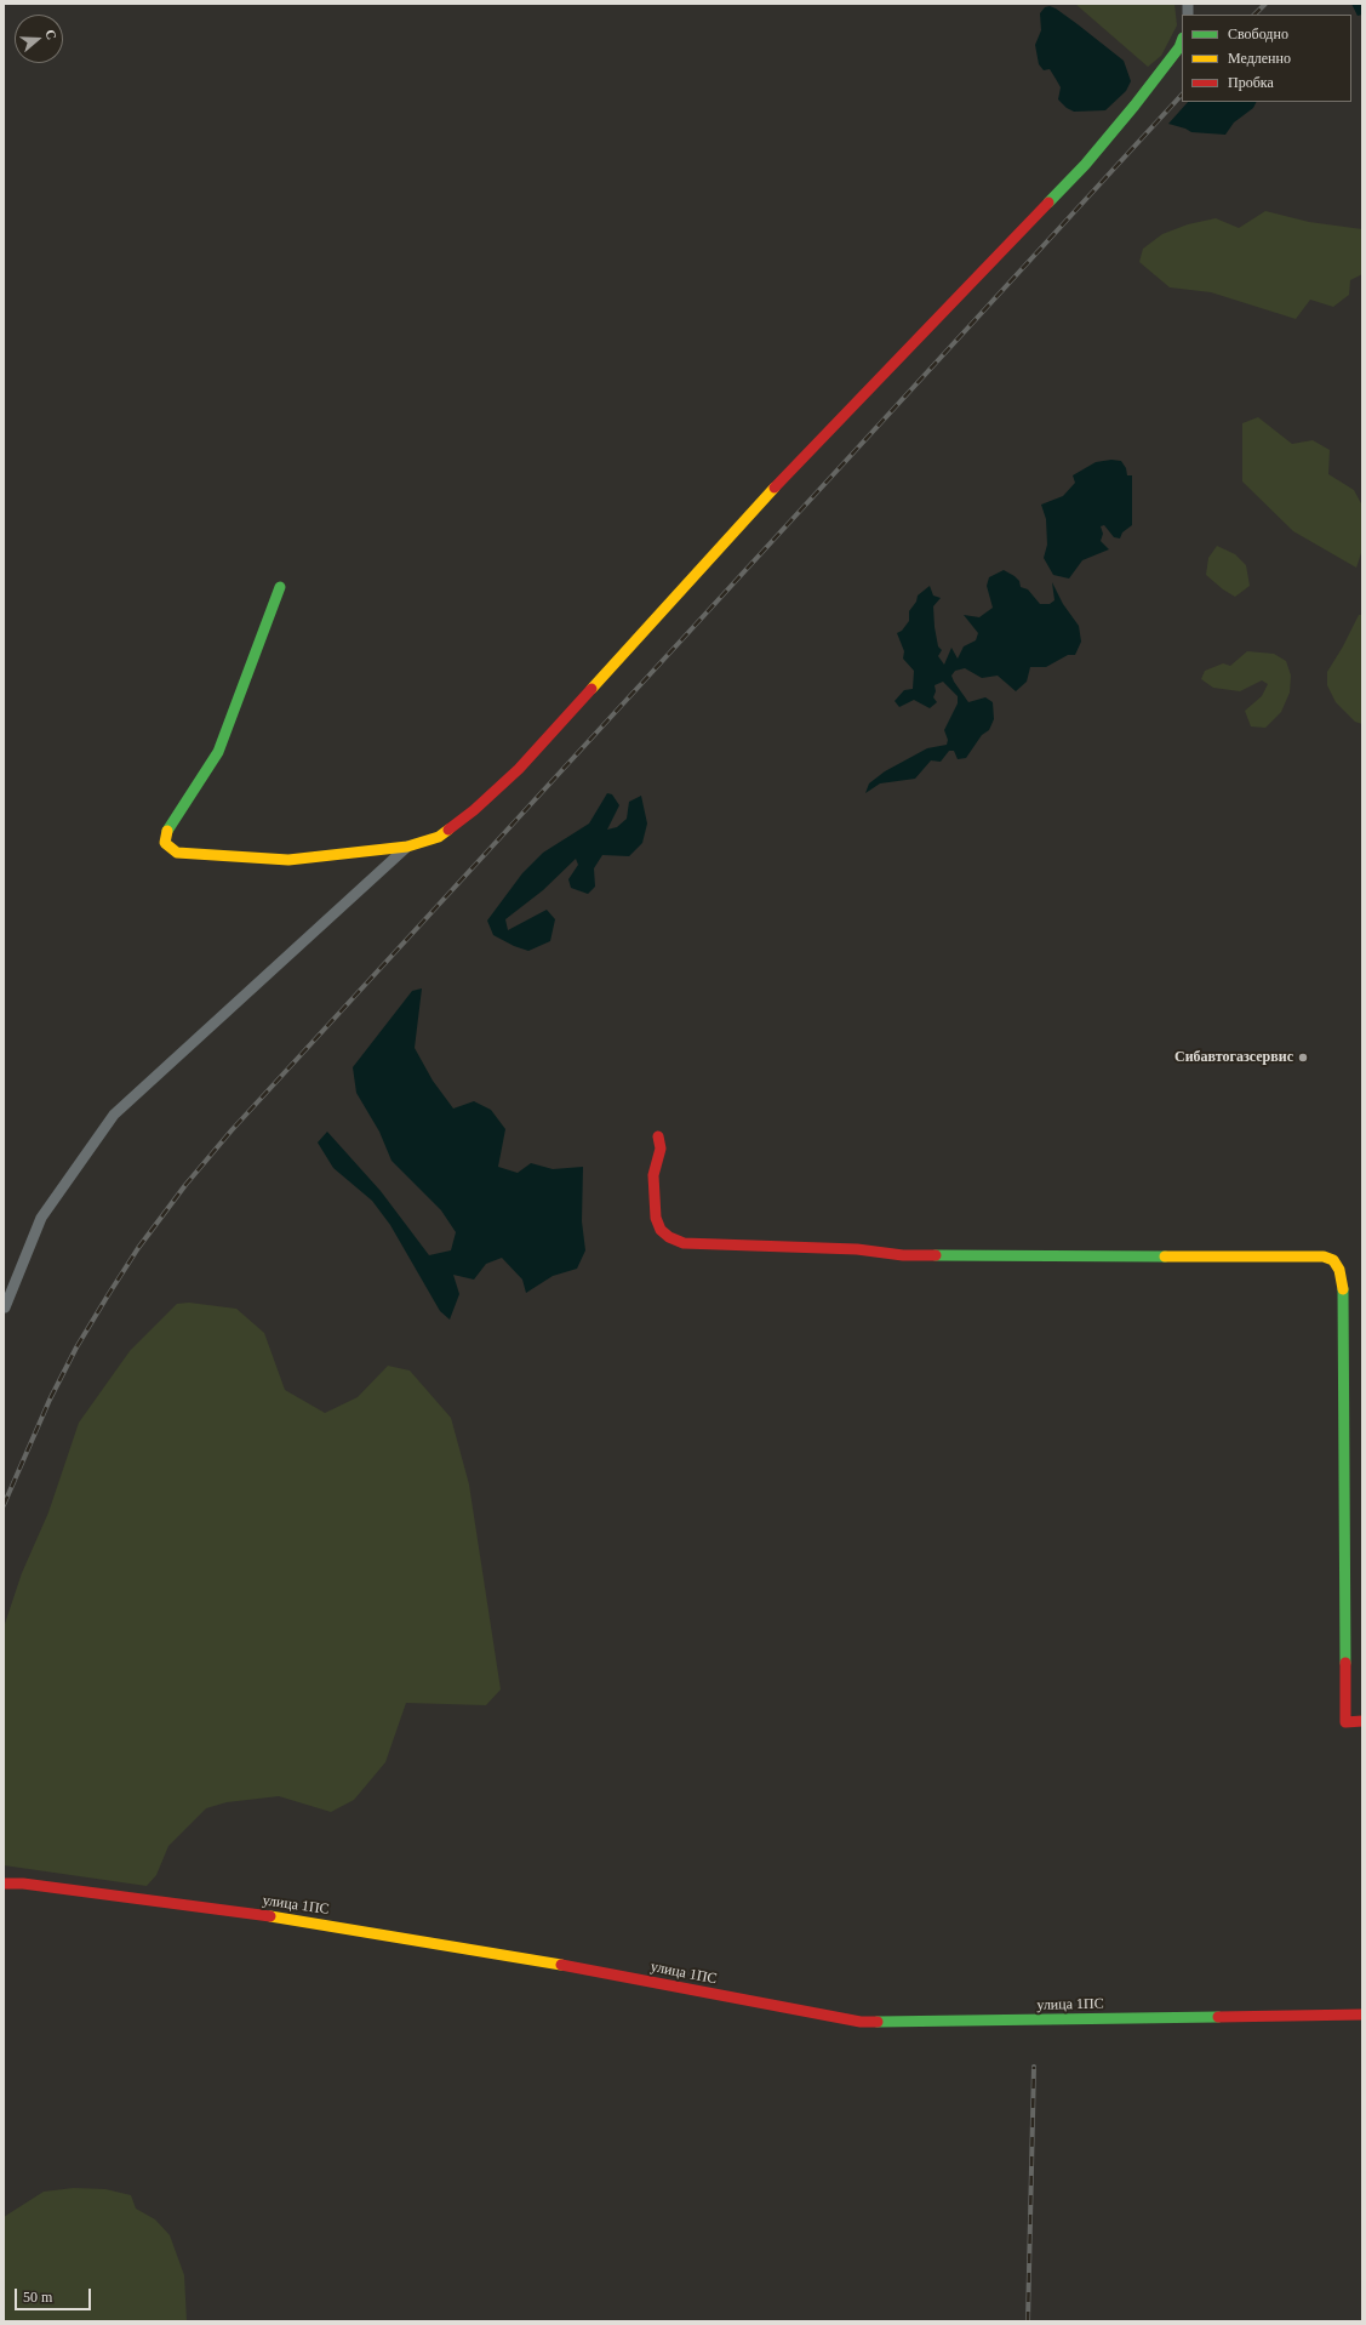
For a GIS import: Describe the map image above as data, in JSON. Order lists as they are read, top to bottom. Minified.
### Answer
{"streets":{"street":["улица 1ПС"]},"places":["Сибавтогазсервис"],"legend":["Свободно","Медленно","Пробка"],"scale_bar":"50 m","north":"right"}
